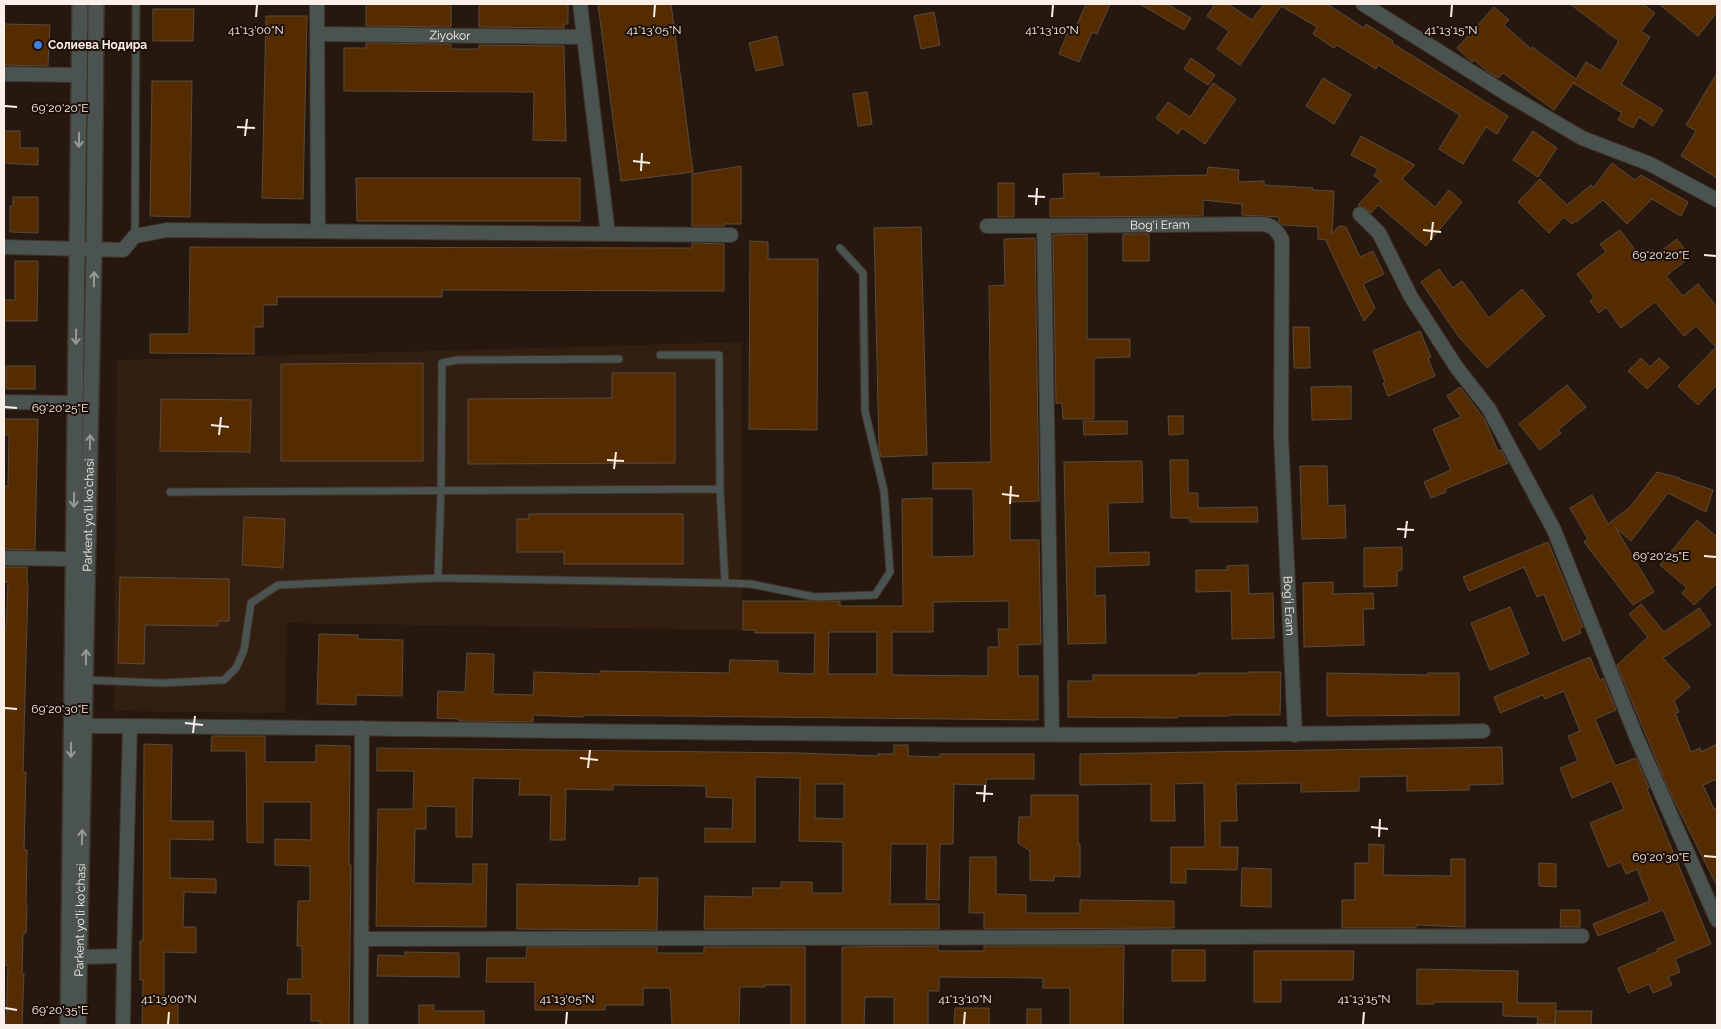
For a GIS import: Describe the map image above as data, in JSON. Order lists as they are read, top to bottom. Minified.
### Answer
{"streets":{"street":["Ziyokor","Bog'i Eram","Parkent yo'li ko'chasi"]},"places":["Солиева Нодира"],"coordinates":["41°13'00\"N","41°13'05\"N","41°13'10\"N","41°13'15\"N","69°20'20\"E","69°20'25\"E","69°20'30\"E","69°20'35\"E"]}
